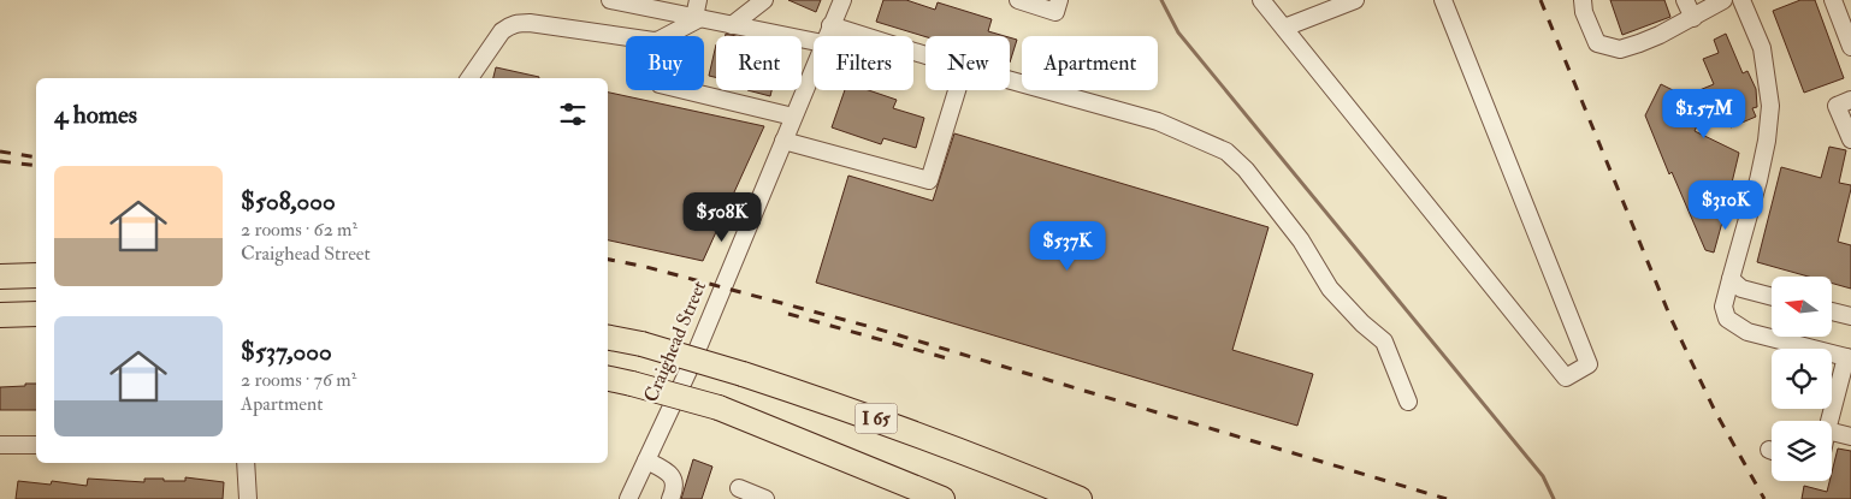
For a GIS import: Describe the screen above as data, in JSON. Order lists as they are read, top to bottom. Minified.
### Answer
{"streets":{"highway":["I 65"],"street":["Craighead Street"]},"north":"left","page":{"chip":["Buy","Rent","Filters","New","Apartment"],"heading":"4 homes","price":["$1.57M","$310K","$508K","$537K"],"list":[{"name":"$508,000","note":"2 rooms · 62 m² · Craighead Street"},{"name":"$537,000","note":"2 rooms · 76 m² · Apartment"}]}}
